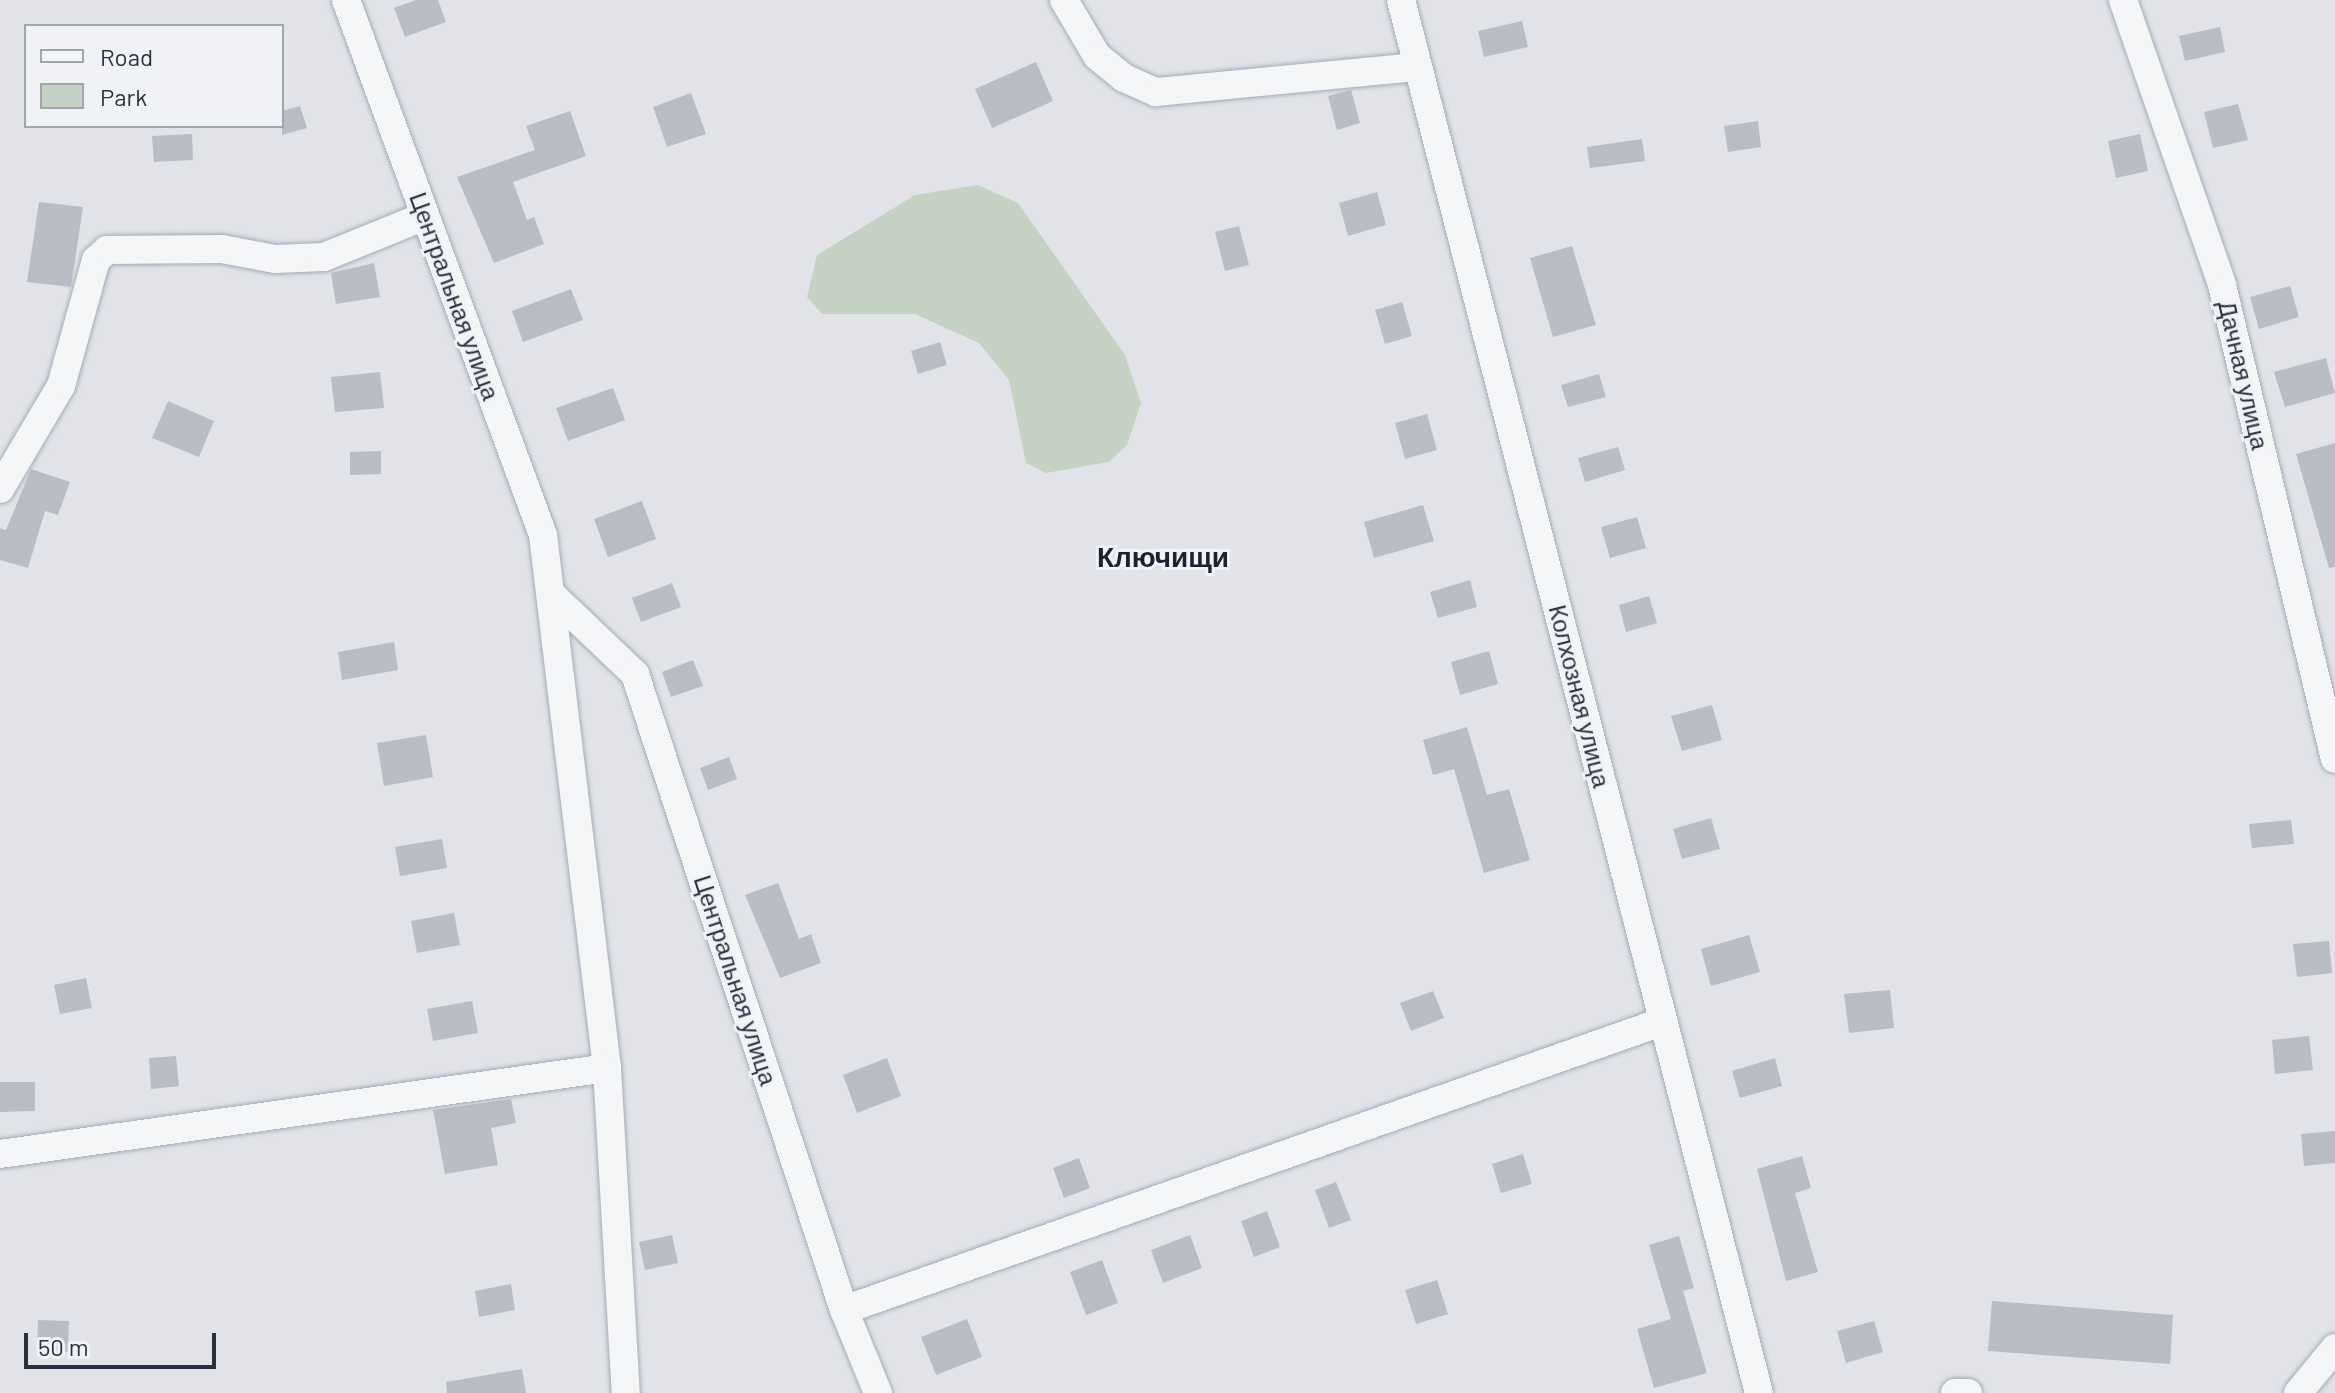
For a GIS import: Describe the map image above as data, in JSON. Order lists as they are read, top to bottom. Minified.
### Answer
{"streets":{"street":["Центральная улица","Дачная улица","Колхозная улица"]},"districts":["Ключищи"],"legend":["Road","Park"],"scale_bar":"50 m"}
